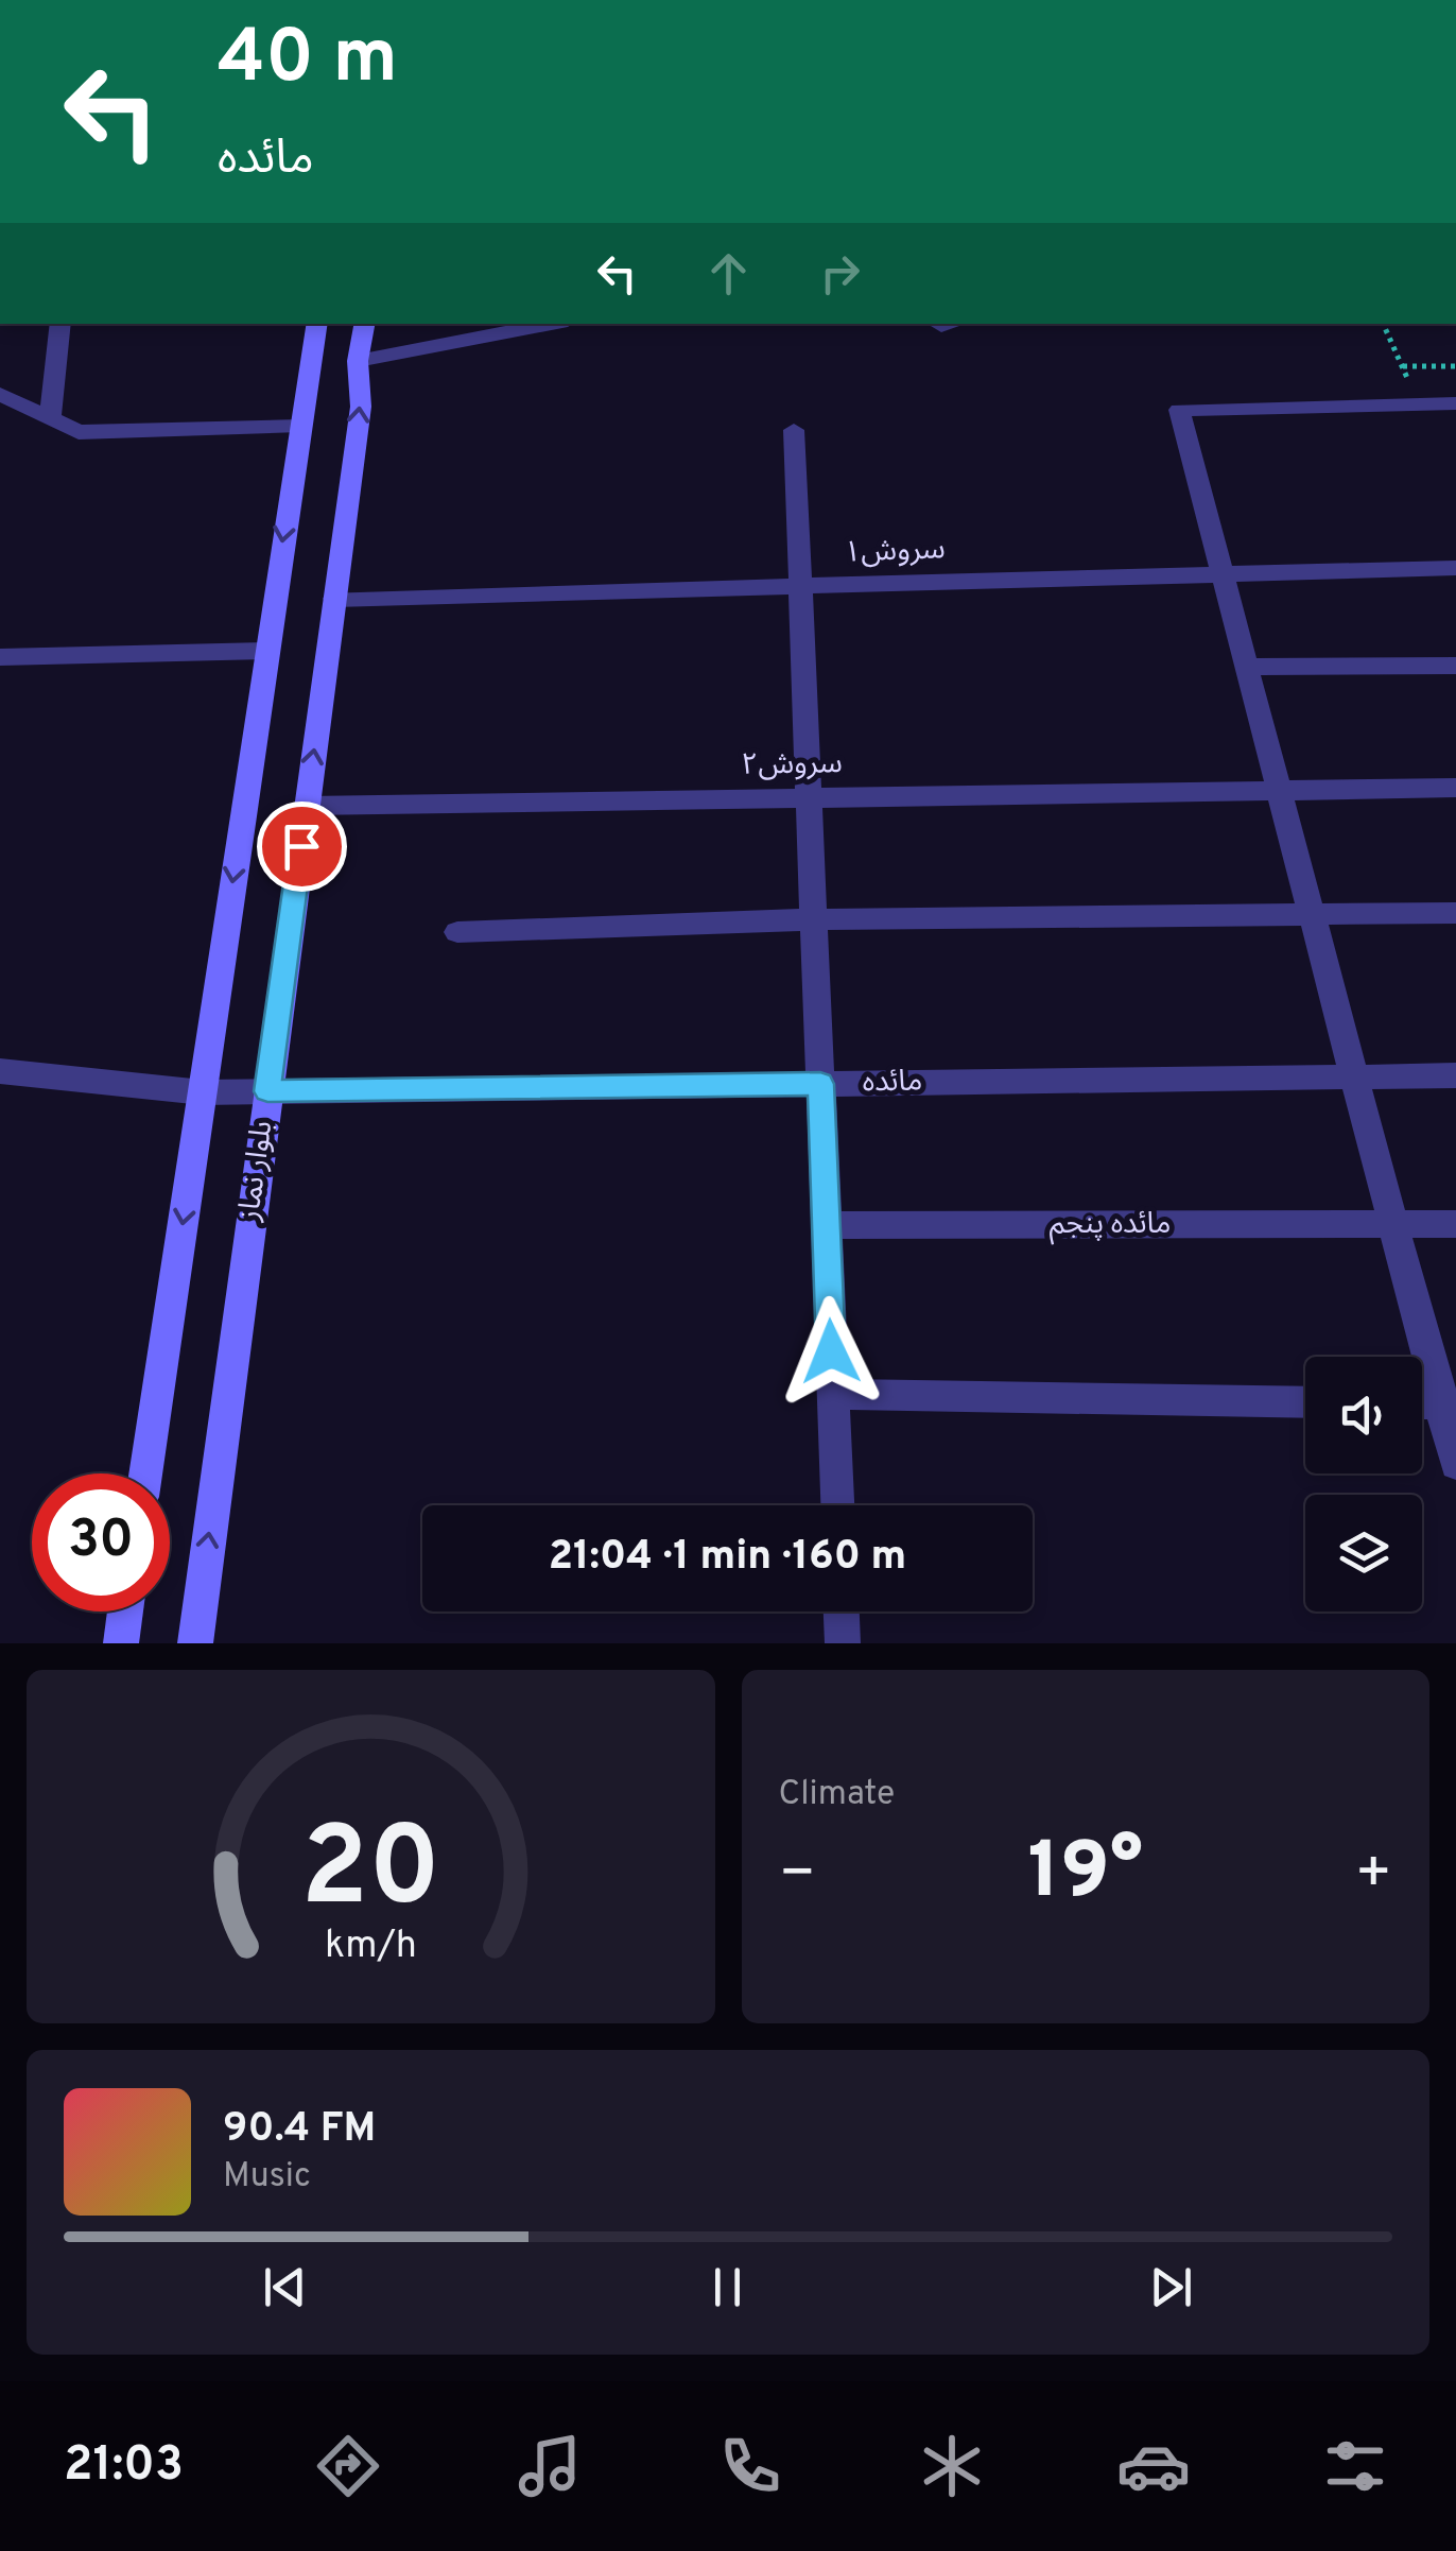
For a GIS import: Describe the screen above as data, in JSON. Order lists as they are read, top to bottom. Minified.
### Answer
{"streets":{"main road":["بلوار نماز"],"street":["سروش۱","سروش۲","مائده","مائده پنجم"]},"crossings":[["سروش۱","بلوار نماز"],["سروش۲","بلوار نماز"],["مائده","بلوار نماز"]],"page":{"turn":["40 m","مائده"],"limit":"30","trip":"21:04 · 1 min · 160 m","tile":"Climate","heat":["−","19°","+"],"song":["90.4 FM","Music"],"tabs":"21:03","gauge":["20","km/h"]}}
